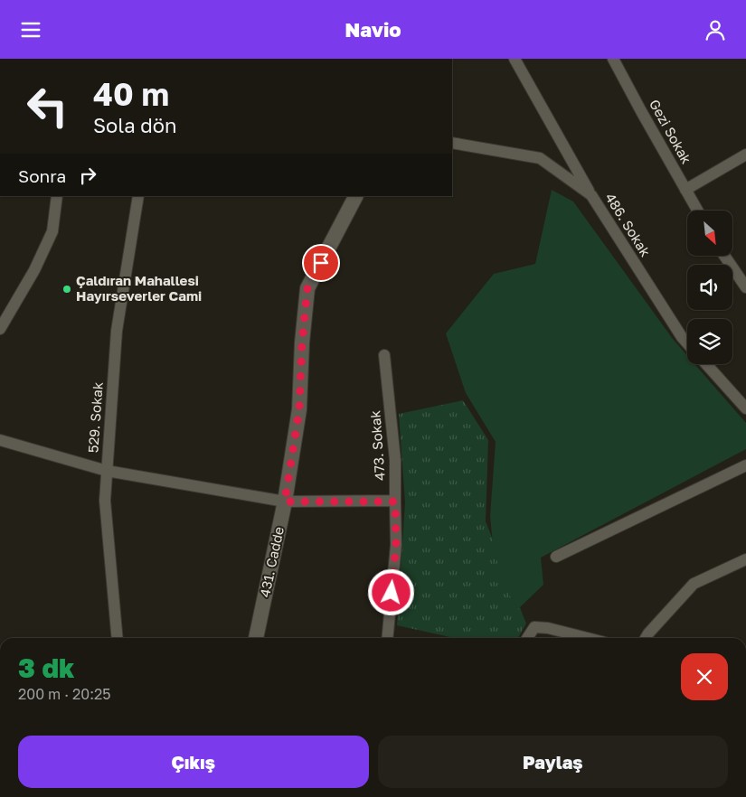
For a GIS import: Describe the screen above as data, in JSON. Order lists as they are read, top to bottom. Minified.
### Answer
{"streets":{"street":["Gezi Sokak","486. Sokak","529. Sokak","473. Sokak","431. Cadde"]},"places":["Çaldıran Mahallesi Hayırseverler Cami"],"north":"bottom right","page":{"header":"Navio","turn":["40 m","Sola dön"],"then":"Sonra","heading":["3 dk","200 m · 20:25"],"buttons":["Çıkış","Paylaş"]}}
